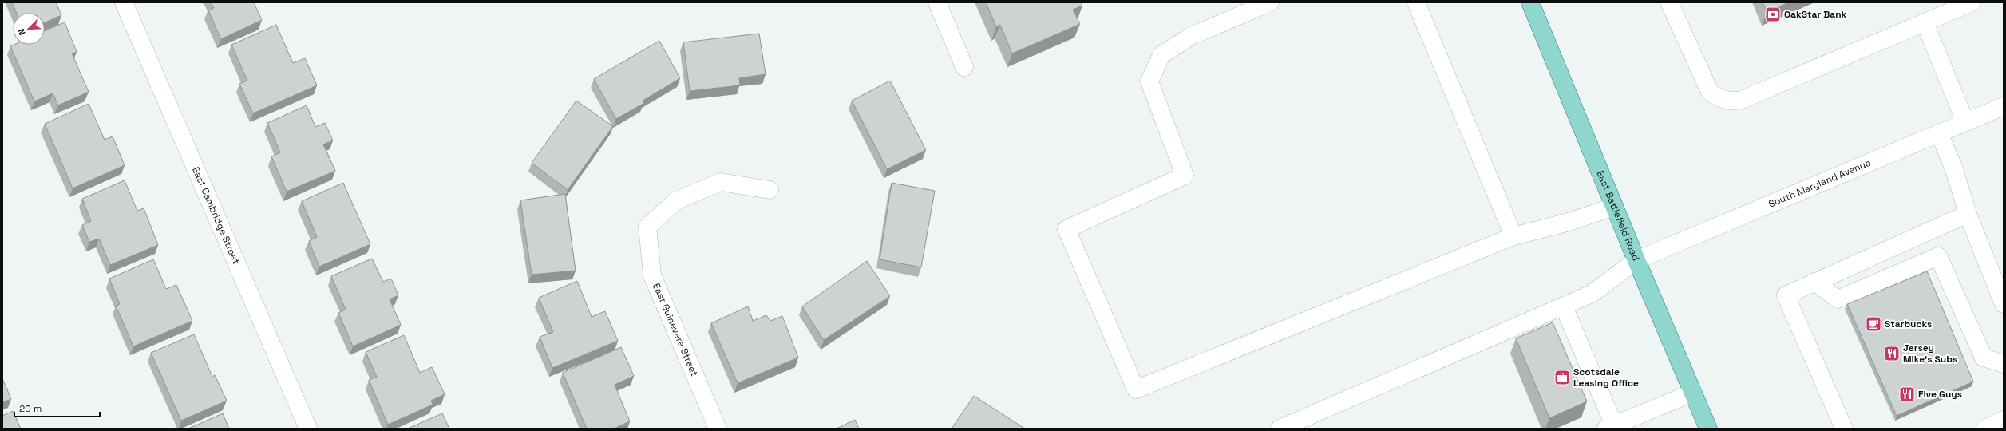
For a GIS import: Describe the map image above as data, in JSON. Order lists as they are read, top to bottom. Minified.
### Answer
{"streets":{"main road":["East Battlefield Road"],"street":["South Maryland Avenue","East Cambridge Street","East Guinevere Street"]},"crossings":[["South Maryland Avenue","East Battlefield Road"]],"places":{"bank":["OakStar Bank"],"cafe":["Starbucks"],"restaurant":["Jersey Mike's Subs","Five Guys"],"office":["Scotsdale Leasing Office"]},"scale_bar":"20 m","north":"bottom left"}
